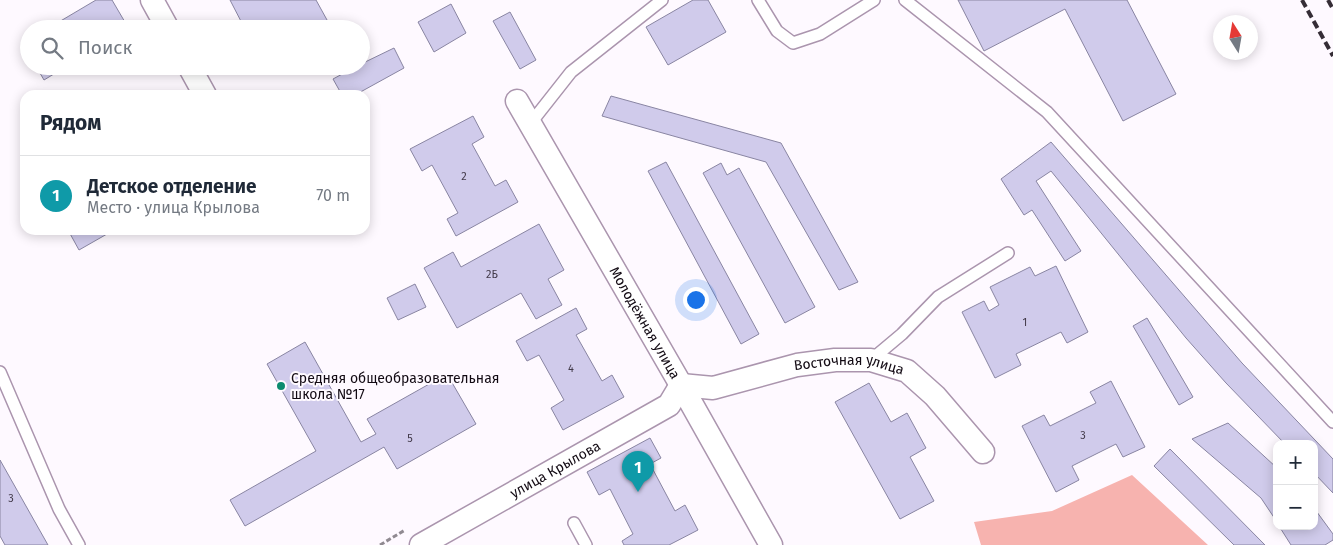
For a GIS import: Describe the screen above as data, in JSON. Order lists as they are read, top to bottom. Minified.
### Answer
{"streets":{"street":["Молодёжная улица","Восточная улица","улица Крылова"]},"crossings":[["Молодёжная улица","Восточная улица"],["Молодёжная улица","улица Крылова"],["Восточная улица","улица Крылова"]],"places":["Средняя общеобразовательная школа №17"],"house_numbers":["2","2Б","1","4","3","5","3"],"north":"top","page":{"search":"Поиск","heading":"Рядом","list":[{"mark":"1","name":"Детское отделение","note":"Место · улица Крылова","value":"70 m"}],"map_buttons":["+","−"],"pins":"1"}}
